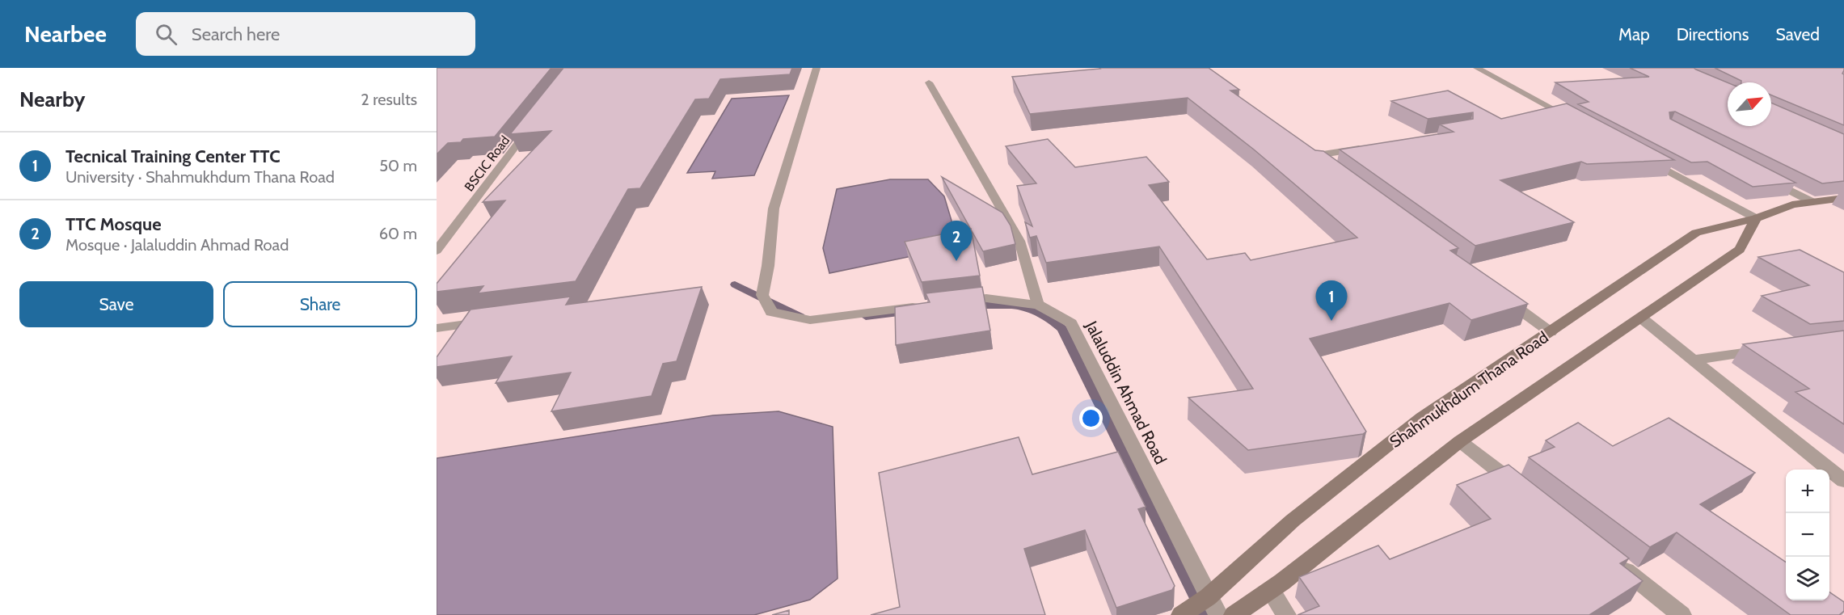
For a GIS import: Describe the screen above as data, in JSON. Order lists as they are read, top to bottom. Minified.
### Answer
{"streets":{"main road":["Shahmukhdum Thana Road"],"street":["BSCIC Road","Jalaluddin Ahmad Road"]},"crossings":[["Shahmukhdum Thana Road","Jalaluddin Ahmad Road"]],"north":"top right","page":{"header":"Nearbee","search":"Search here","nav":["Map","Directions","Saved"],"heading":["Nearby","2 results"],"list":[{"mark":"1","name":"Tecnical Training Center TTC","note":"University · Shahmukhdum Thana Road","value":"50 m"},{"mark":"2","name":"TTC Mosque","note":"Mosque · Jalaluddin Ahmad Road","value":"60 m"}],"pins":["2","1"],"buttons":["Save","Share"],"map_buttons":["+","−"]}}
